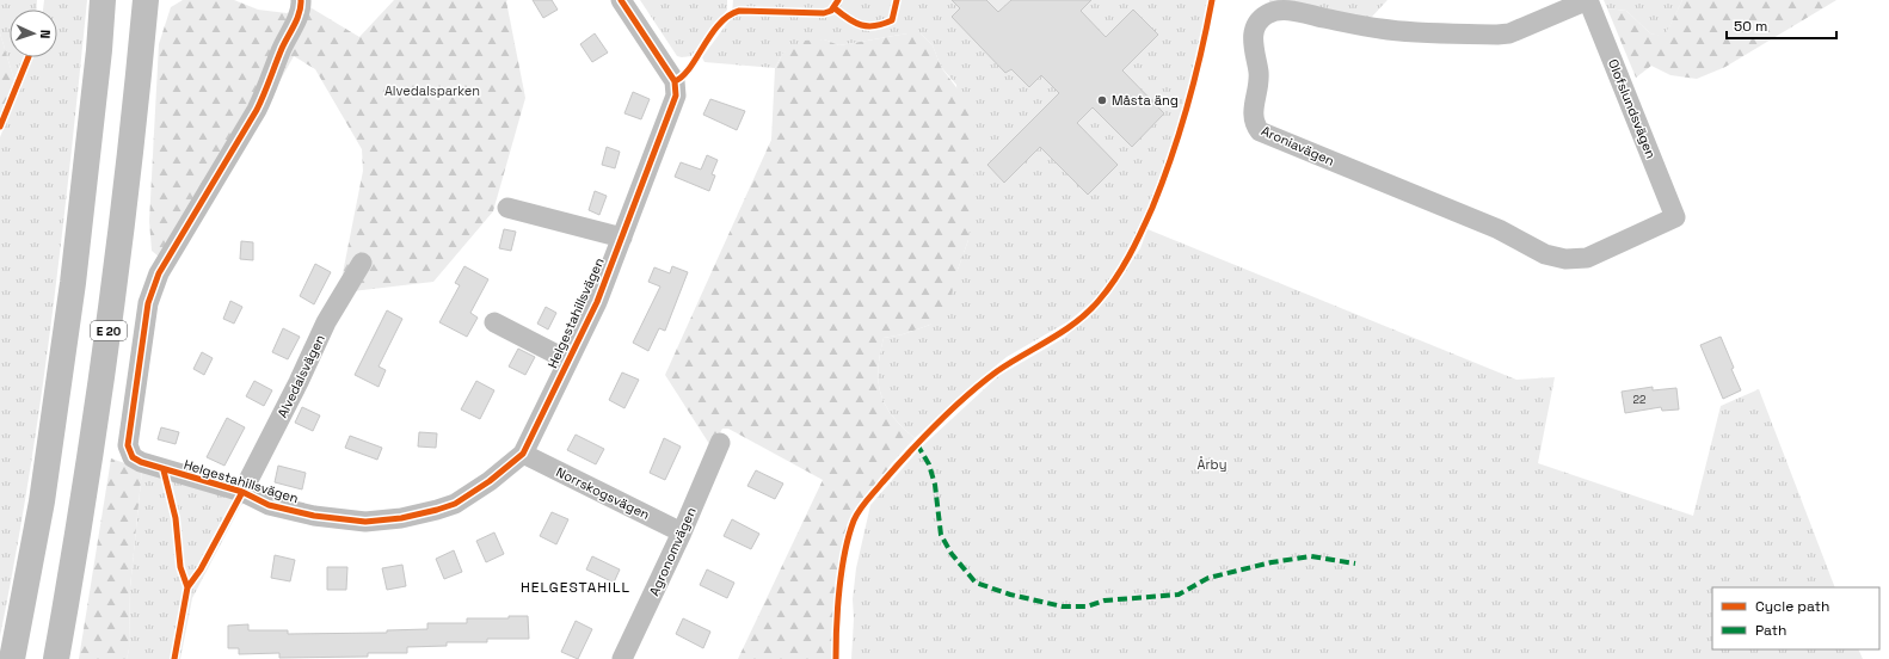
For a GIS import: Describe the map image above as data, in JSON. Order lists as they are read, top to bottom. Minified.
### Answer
{"streets":{"highway":["E 20"],"street":["Olofslundsvägen","Aroniavägen","Helgestahillsvägen","Alvedalsvägen","Norrskogsvägen","Agronomvägen"]},"crossings":[["Olofslundsvägen","Aroniavägen"],["Helgestahillsvägen","Alvedalsvägen"],["Helgestahillsvägen","Norrskogsvägen"],["Norrskogsvägen","Agronomvägen"]],"districts":["HELGESTAHILL"],"parks":["Alvedalsparken","Årby"],"places":["Måsta äng"],"house_numbers":["22"],"legend":["Cycle path","Path"],"scale_bar":"50 m","north":"right"}
